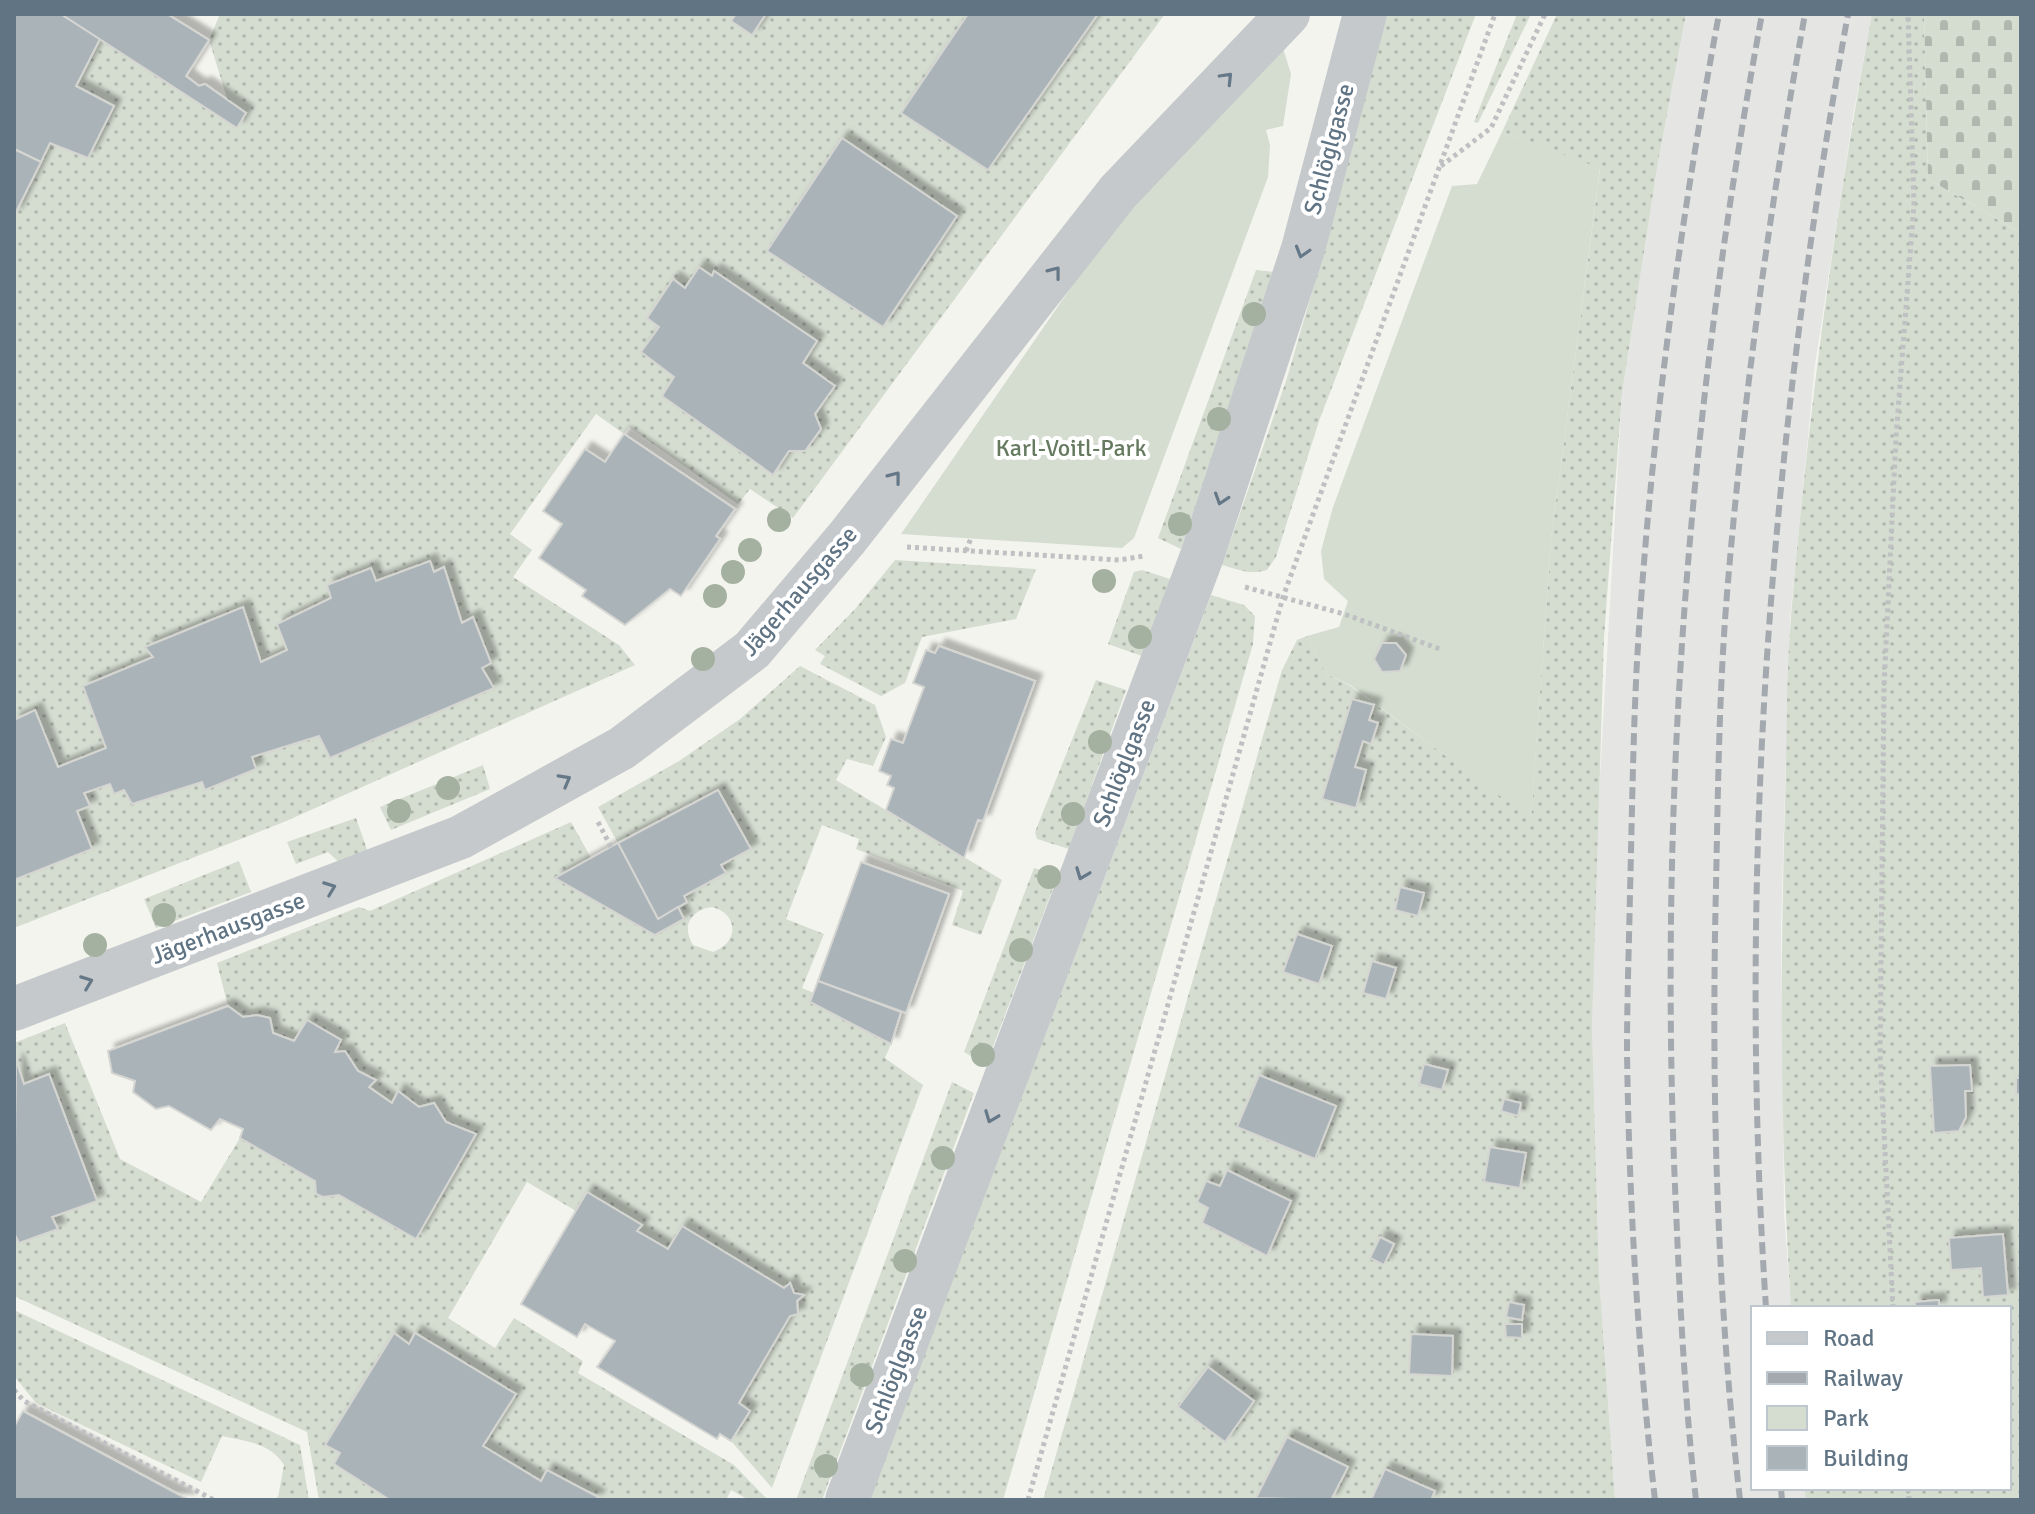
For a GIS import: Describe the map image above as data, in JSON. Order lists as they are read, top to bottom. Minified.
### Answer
{"streets":{"street":["Schlöglgasse","Jägerhausgasse"]},"one_way":["Schlöglgasse","Jägerhausgasse"],"parks":["Karl-Voitl-Park"],"legend":["Road","Railway","Park","Building"]}
